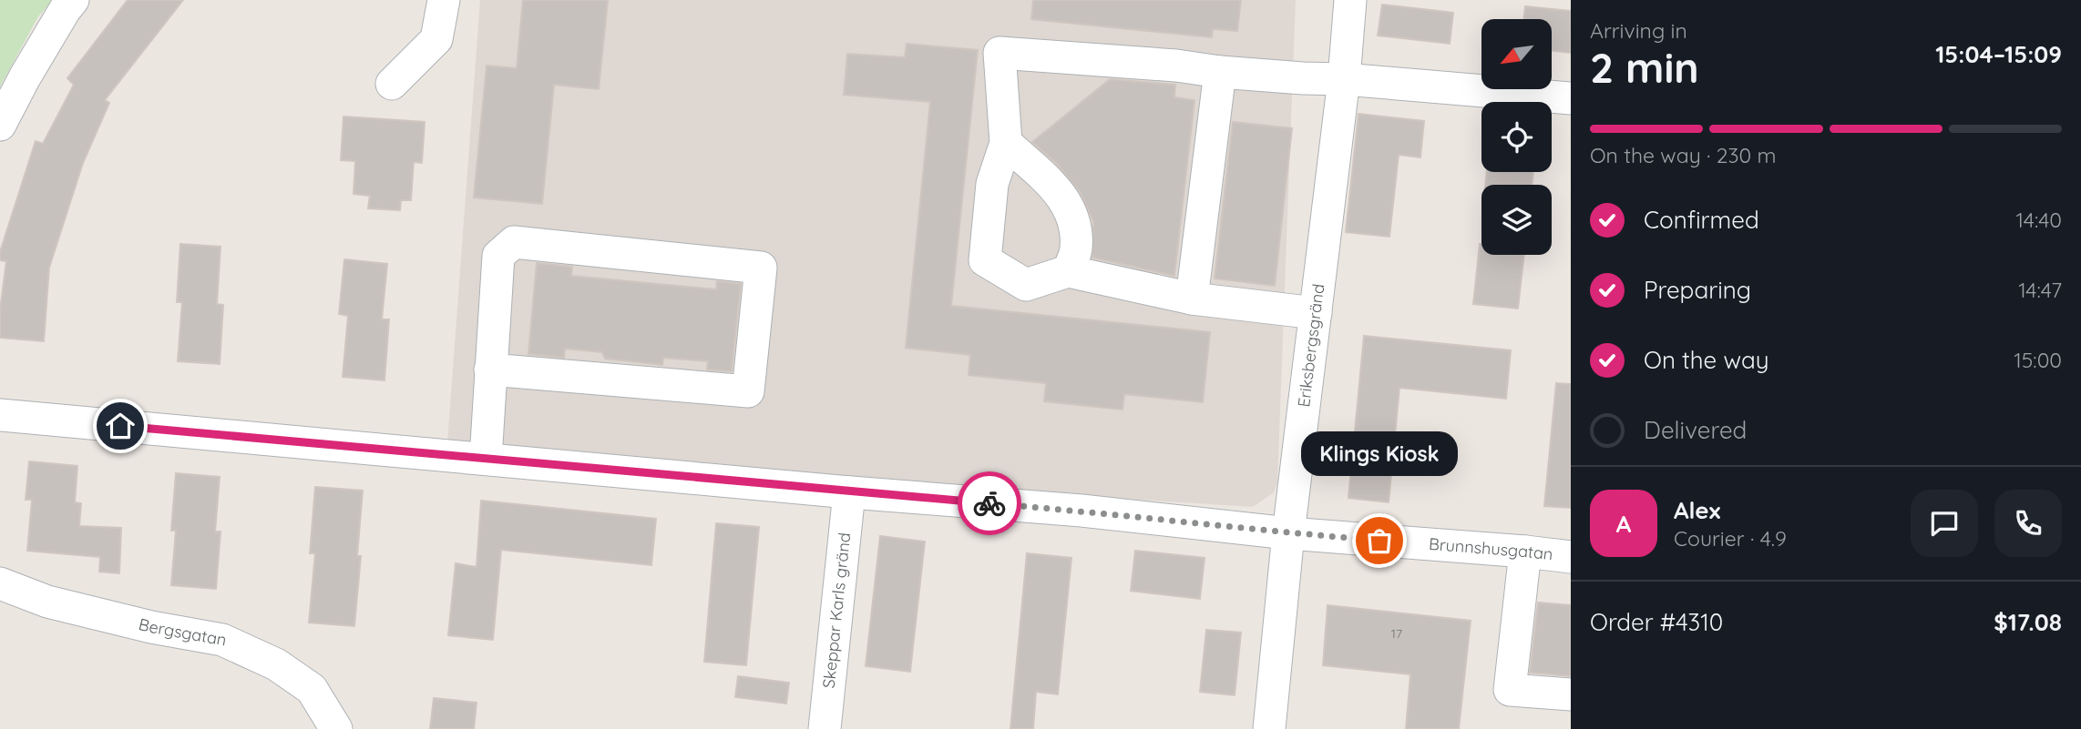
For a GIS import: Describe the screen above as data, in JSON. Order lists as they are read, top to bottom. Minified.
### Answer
{"streets":{"street":["Eriksbergsgränd","Brunnshusgatan","Skeppar Karls gränd","Bergsgatan"]},"crossings":[["Eriksbergsgränd","Brunnshusgatan"],["Brunnshusgatan","Skeppar Karls gränd"]],"places":["Klings Kiosk"],"house_numbers":["17"],"north":"bottom left","page":{"heading":["2 min","Arriving in","15:04–15:09"],"panel":["Alex","Courier · 4.9","Order #4310","$17.08"],"bar":"On the way · 230 m","list":[["Confirmed","14:40"],["Preparing","14:47"],["On the way","15:00"],"Delivered"],"bubble":"Klings Kiosk","round":"A"}}
